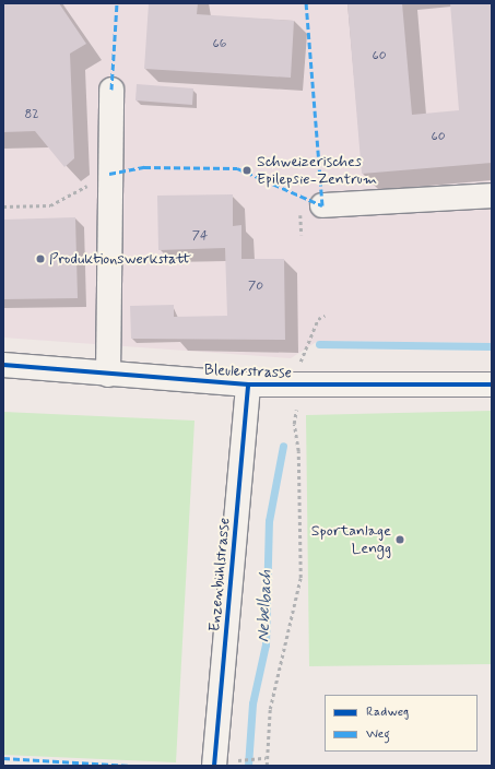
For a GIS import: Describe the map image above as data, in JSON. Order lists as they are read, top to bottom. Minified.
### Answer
{"streets":{"street":["Bleulerstrasse","Enzenbühlstrasse"]},"crossings":[["Bleulerstrasse","Enzenbühlstrasse"]],"water":["Nebelbach"],"places":["Schweizerisches Epilepsie-Zentrum","Produktionswerkstatt","Sportanlage Lengg"],"house_numbers":["66","60","82","60","74","70"],"legend":["Radweg","Weg"]}
